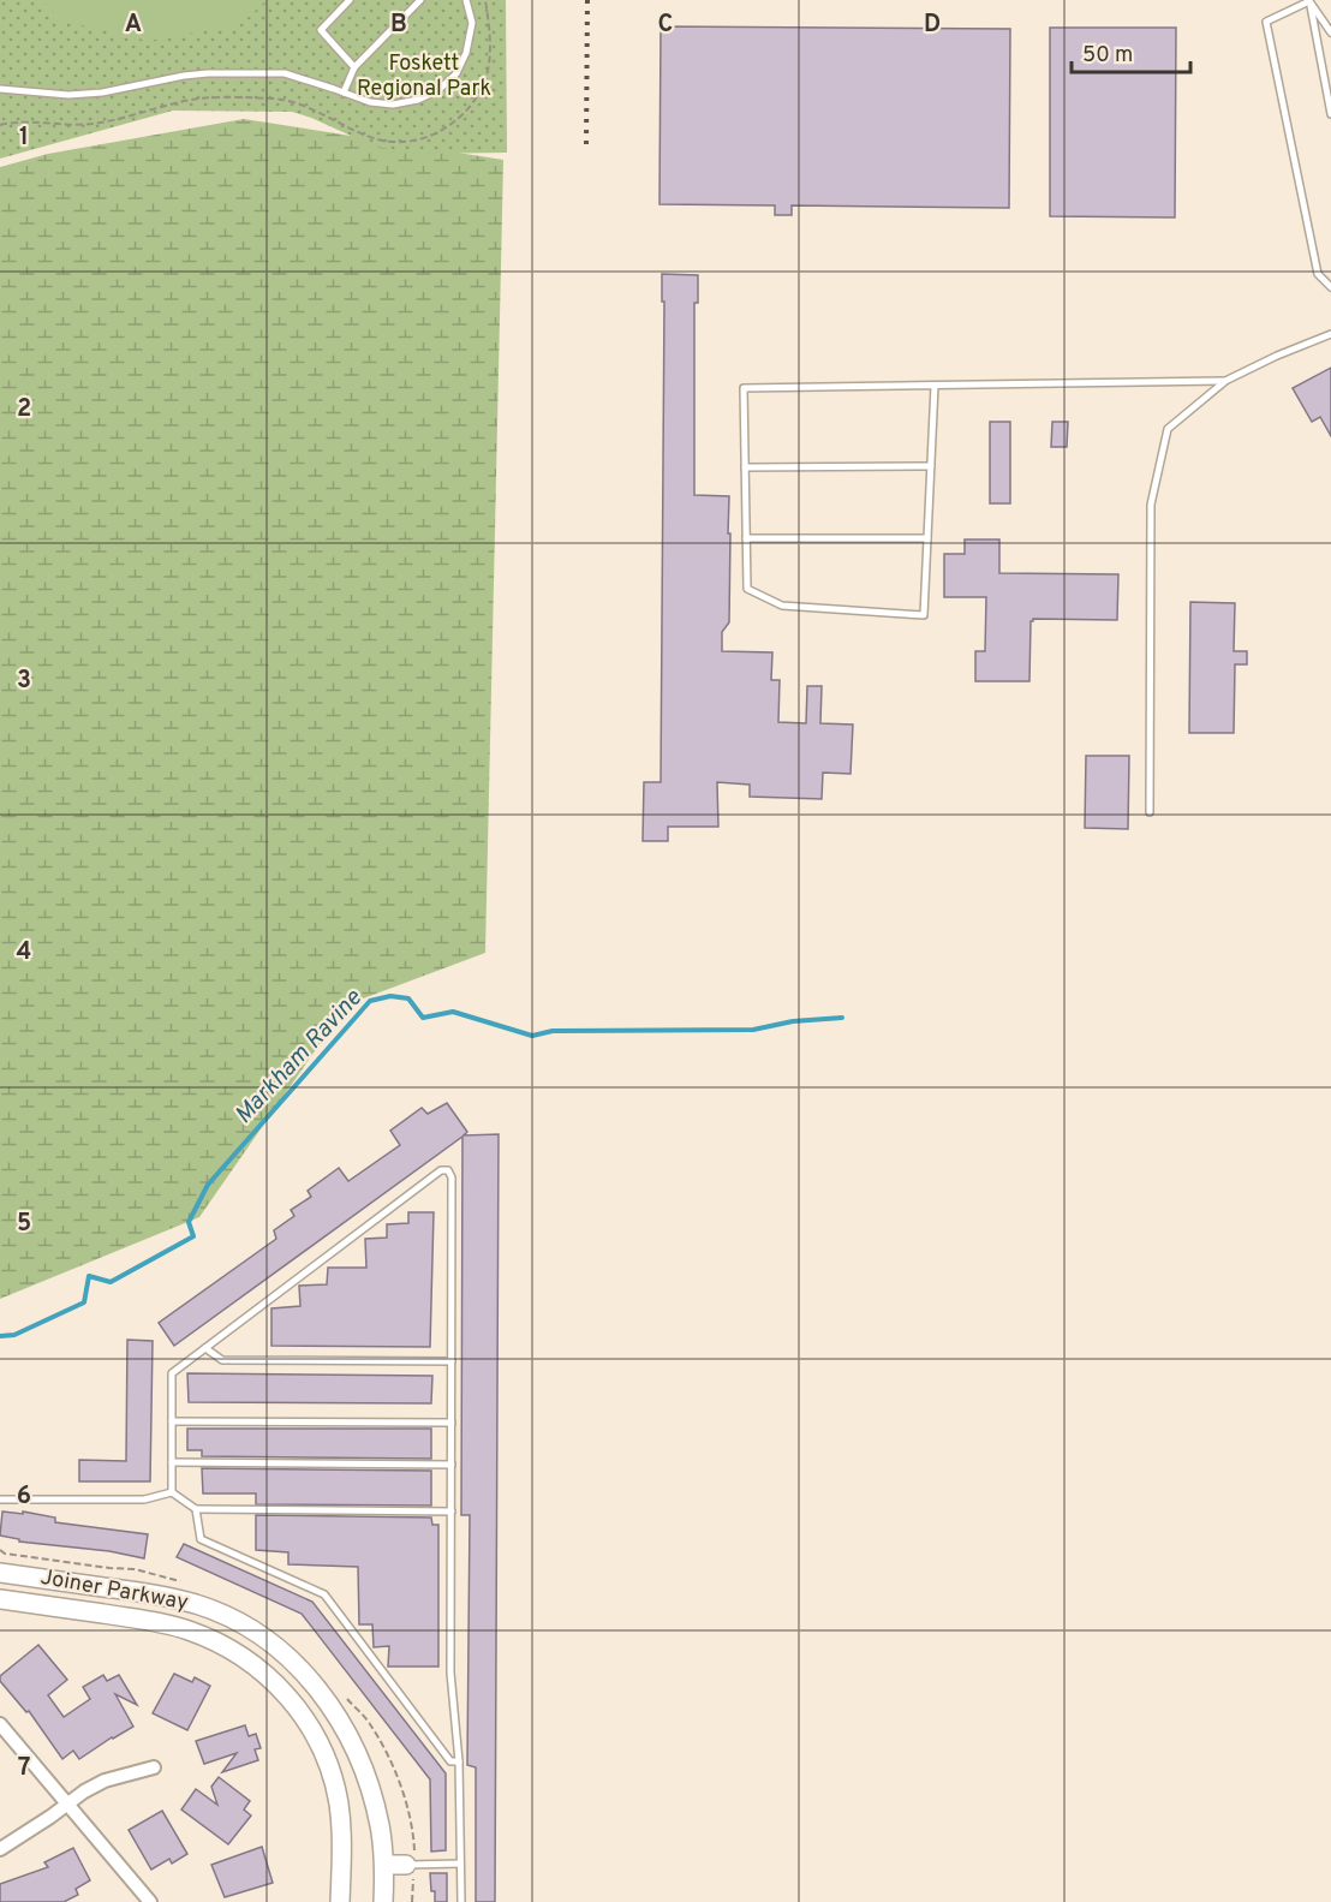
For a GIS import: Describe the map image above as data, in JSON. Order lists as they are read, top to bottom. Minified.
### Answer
{"streets":{"street":["Joiner Parkway"]},"water":["Markham Ravine"],"parks":["Foskett Regional Park"],"scale_bar":"50 m","grid":{"columns":["A","B","C","D"],"rows":["1","2","3","4","5","6","7"]}}
